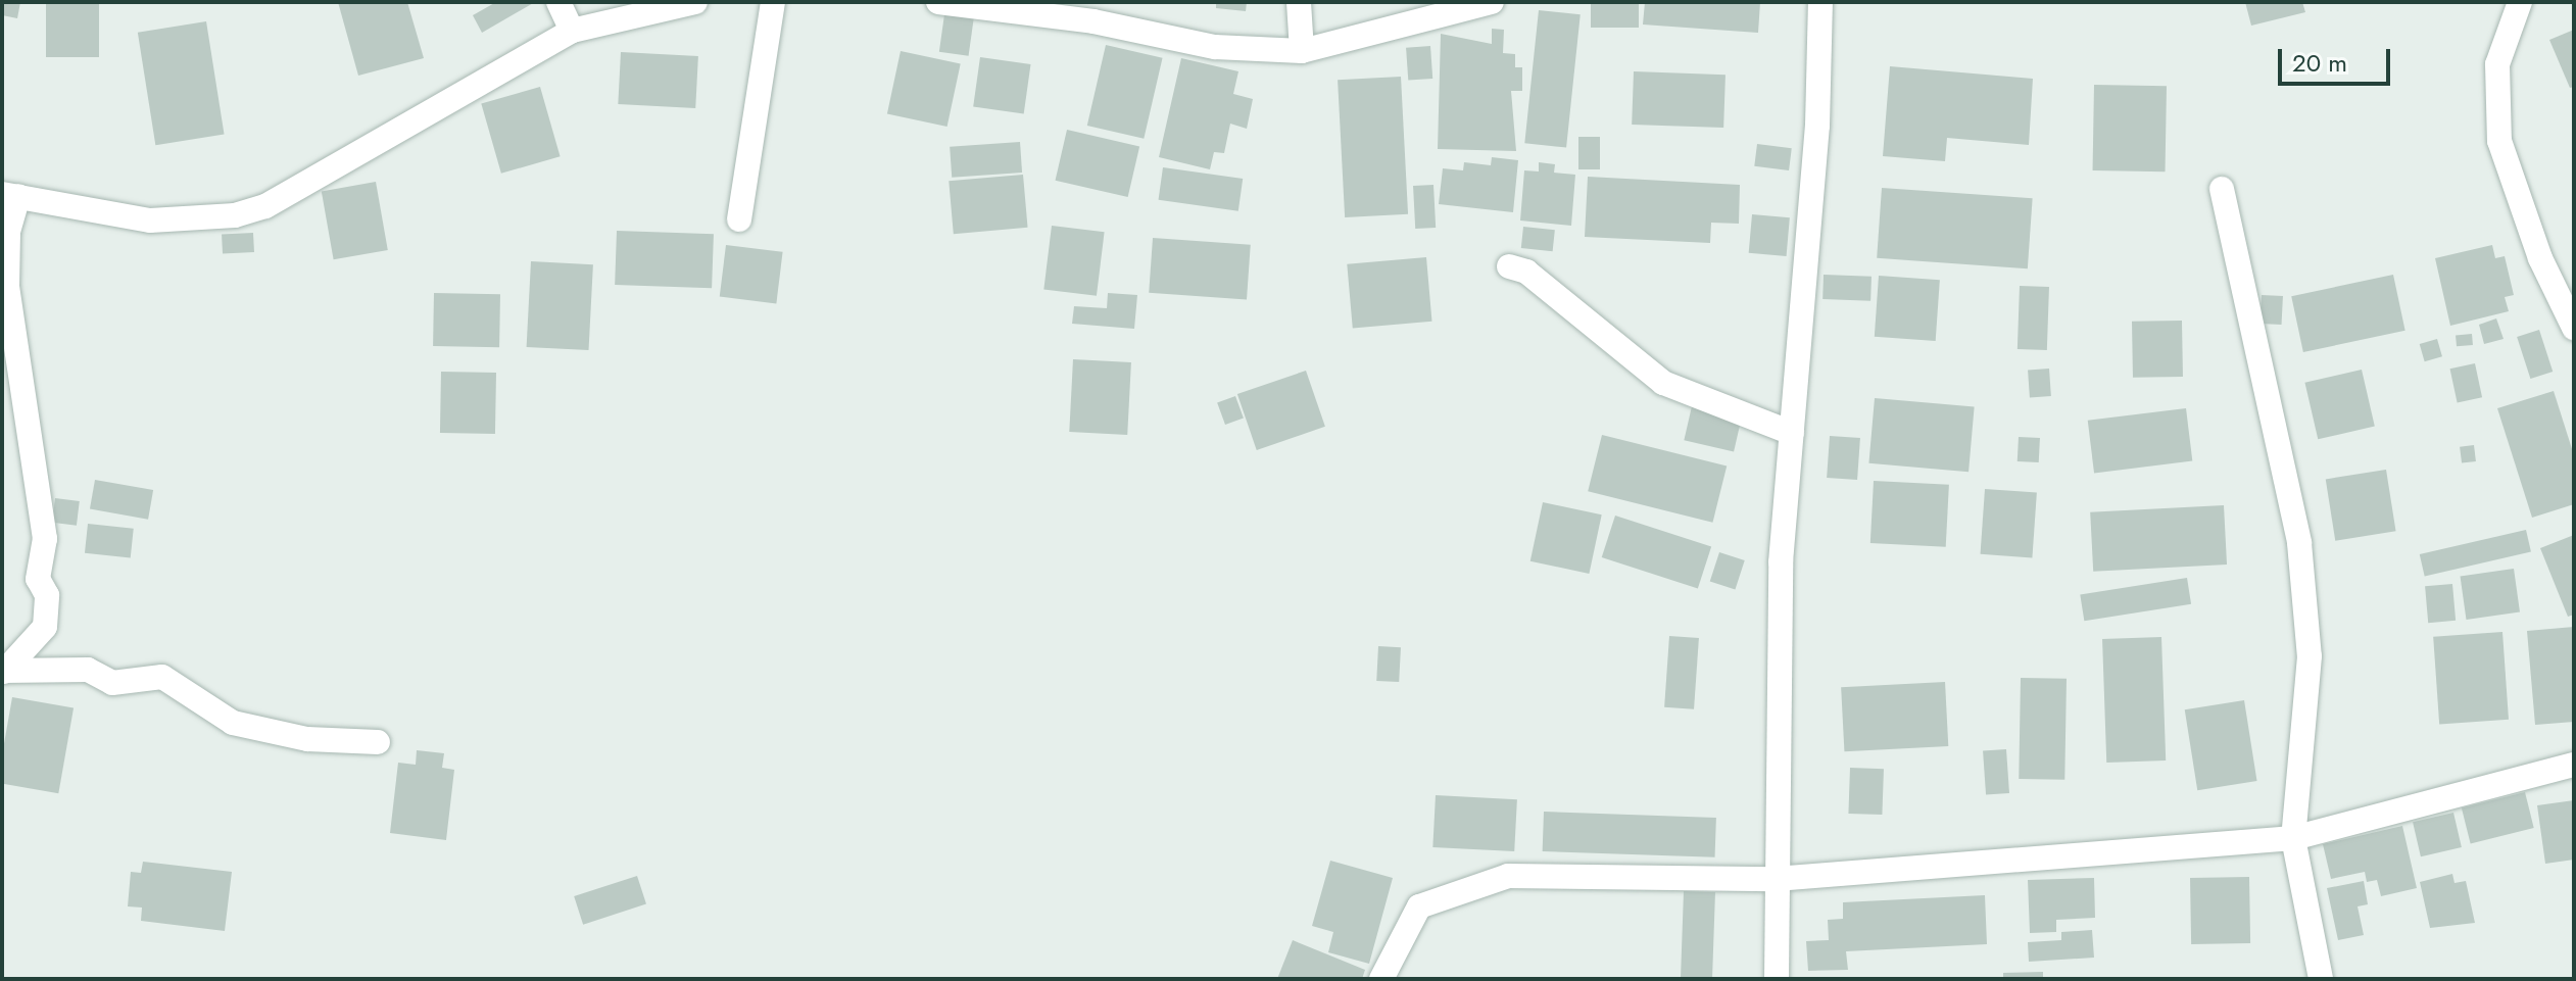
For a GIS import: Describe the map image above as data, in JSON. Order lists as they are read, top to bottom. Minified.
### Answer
{"scale_bar":"20 m"}
